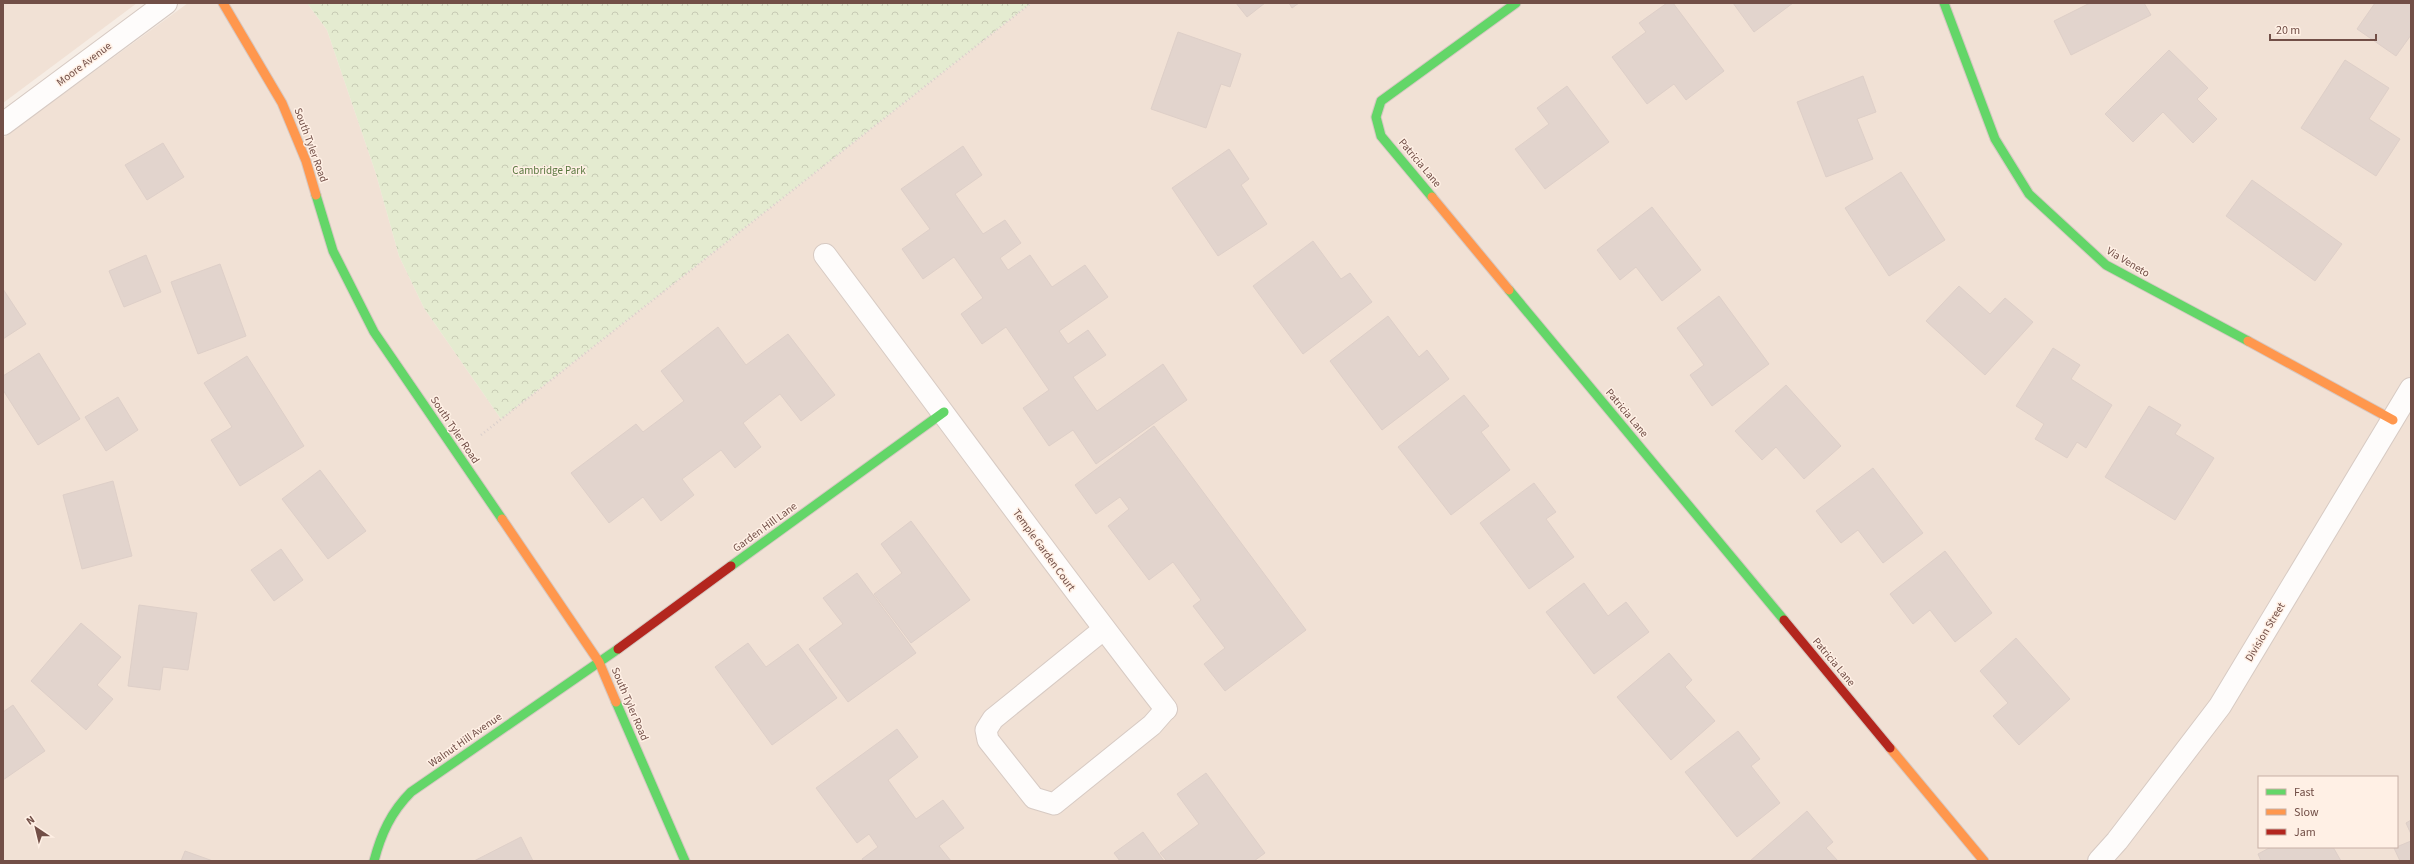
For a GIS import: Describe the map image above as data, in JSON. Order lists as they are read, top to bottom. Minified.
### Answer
{"streets":{"street":["Moore Avenue","South Tyler Road","Patricia Lane","Via Veneto","Garden Hill Lane","Temple Garden Court","Division Street","Walnut Hill Avenue"]},"crossings":[["South Tyler Road","Garden Hill Lane"],["South Tyler Road","Walnut Hill Avenue"],["Via Veneto","Division Street"],["Garden Hill Lane","Temple Garden Court"],["Garden Hill Lane","Walnut Hill Avenue"]],"parks":["Cambridge Park"],"legend":["Fast","Slow","Jam"],"scale_bar":"20 m","north":"top left"}
